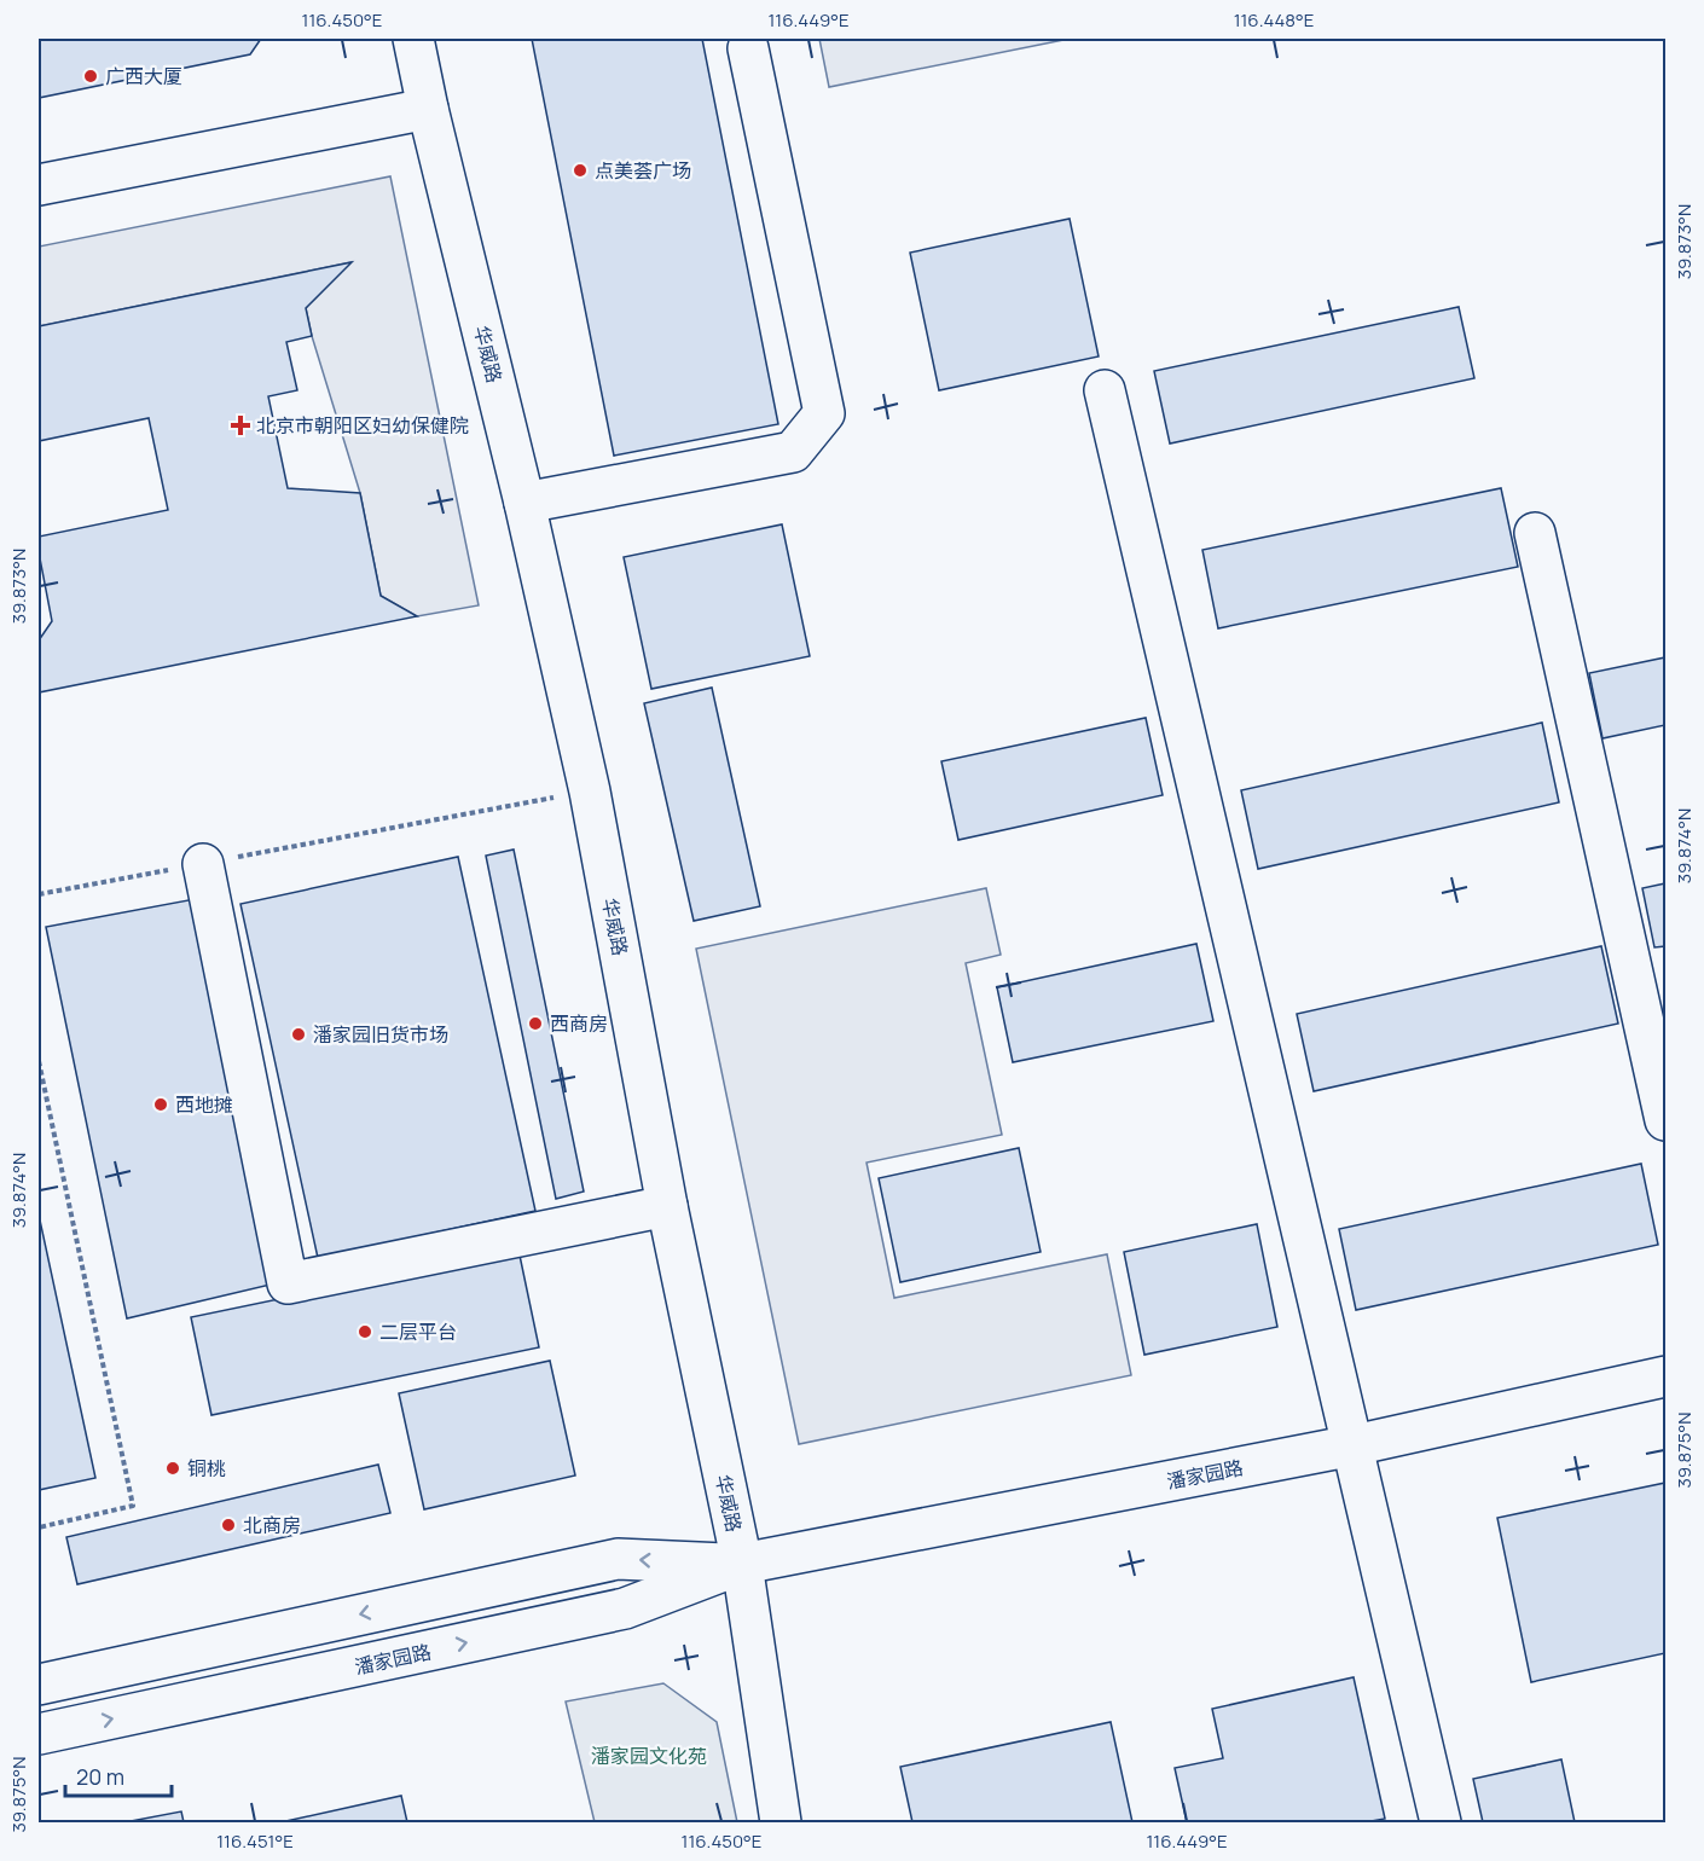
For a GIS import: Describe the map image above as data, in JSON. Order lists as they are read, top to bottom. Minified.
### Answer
{"streets":{"street":["华威路","潘家园路"]},"crossings":[["华威路","潘家园路"]],"parks":["潘家园文化苑"],"places":{"other":["广西大厦","点美荟广场","西商房","潘家园旧货市场","西地摊","二层平台","铜桃","北商房"],"health":["北京市朝阳区妇幼保健院"]},"scale_bar":"20 m","coordinates":["116.450°E","116.449°E","116.448°E","39.873°N","39.874°N","39.875°N","116.451°E"]}
